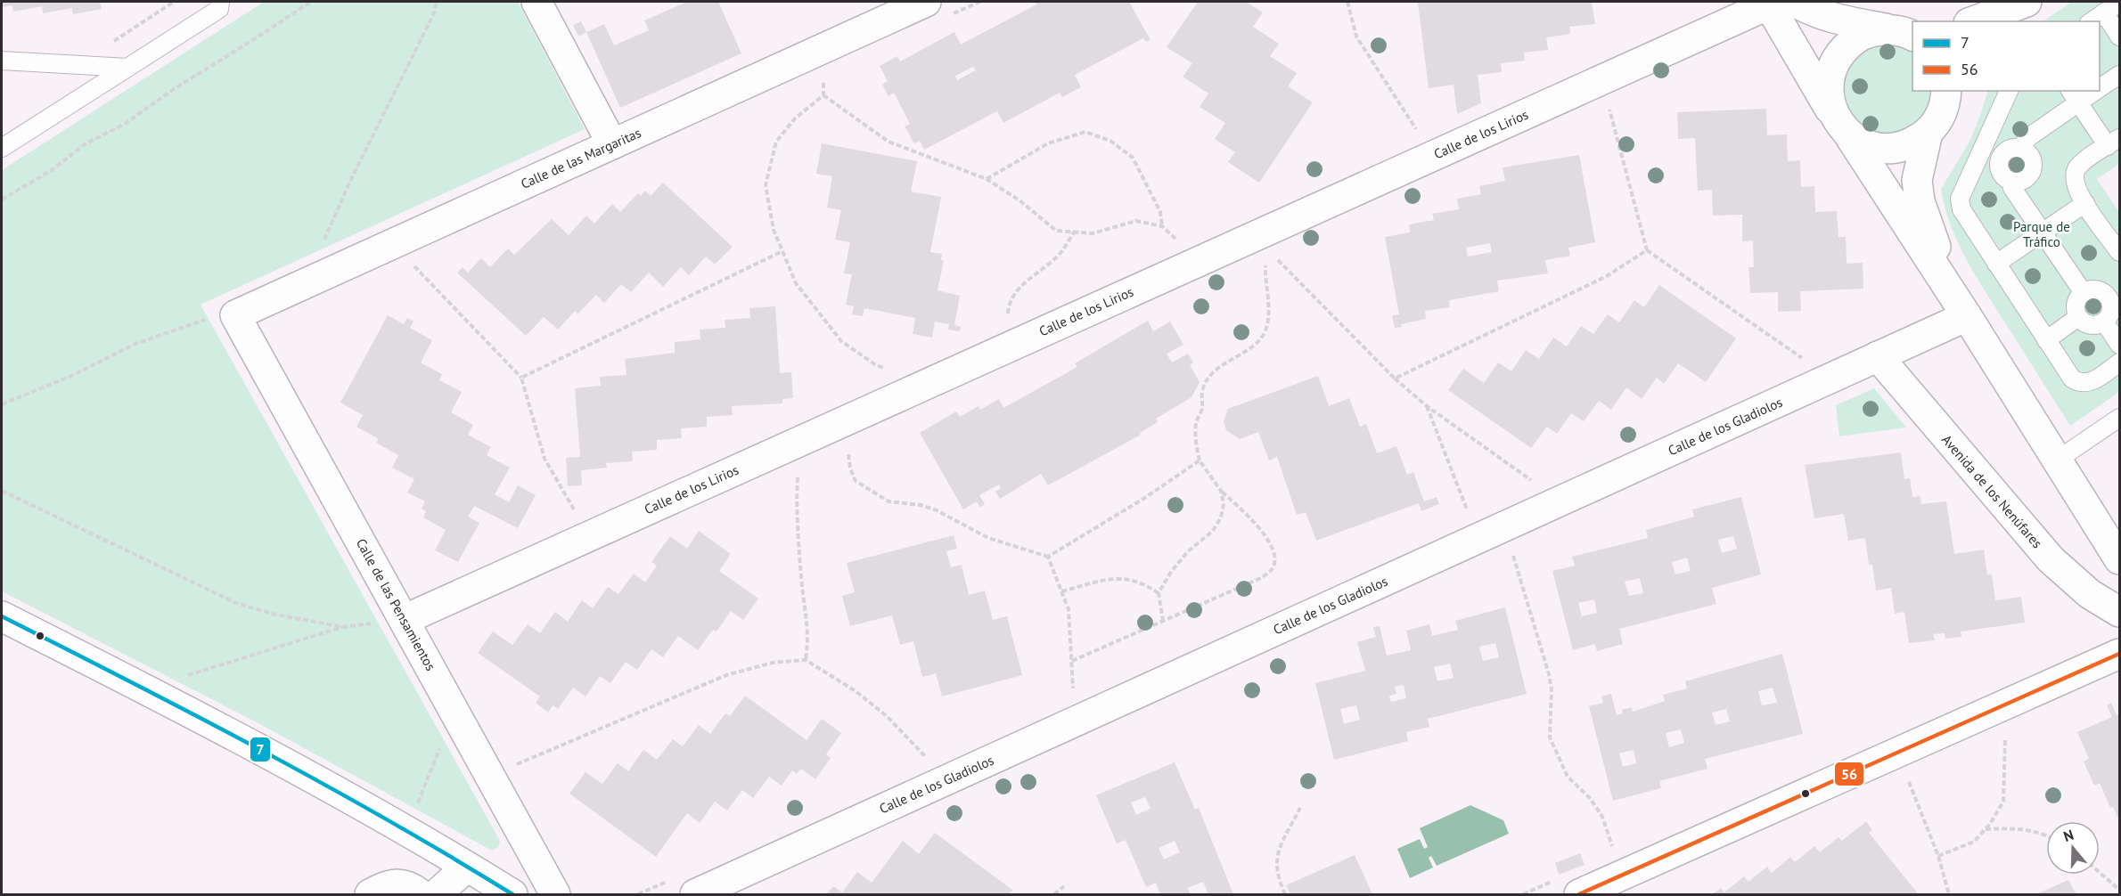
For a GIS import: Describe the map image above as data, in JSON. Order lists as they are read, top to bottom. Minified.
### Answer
{"streets":{"street":["Calle de los Lirios","Calle de las Margaritas","Calle de los Gladiolos","Avenida de los Nenúfares","Calle de las Pensamientos"]},"crossings":[["Calle de los Lirios","Calle de las Pensamientos"],["Calle de las Margaritas","Calle de las Pensamientos"],["Calle de los Gladiolos","Avenida de los Nenúfares"]],"parks":["Parque de Tráfico"],"lines":["transit line 7","transit line 56"],"legend":["7","56"],"north":"top"}
